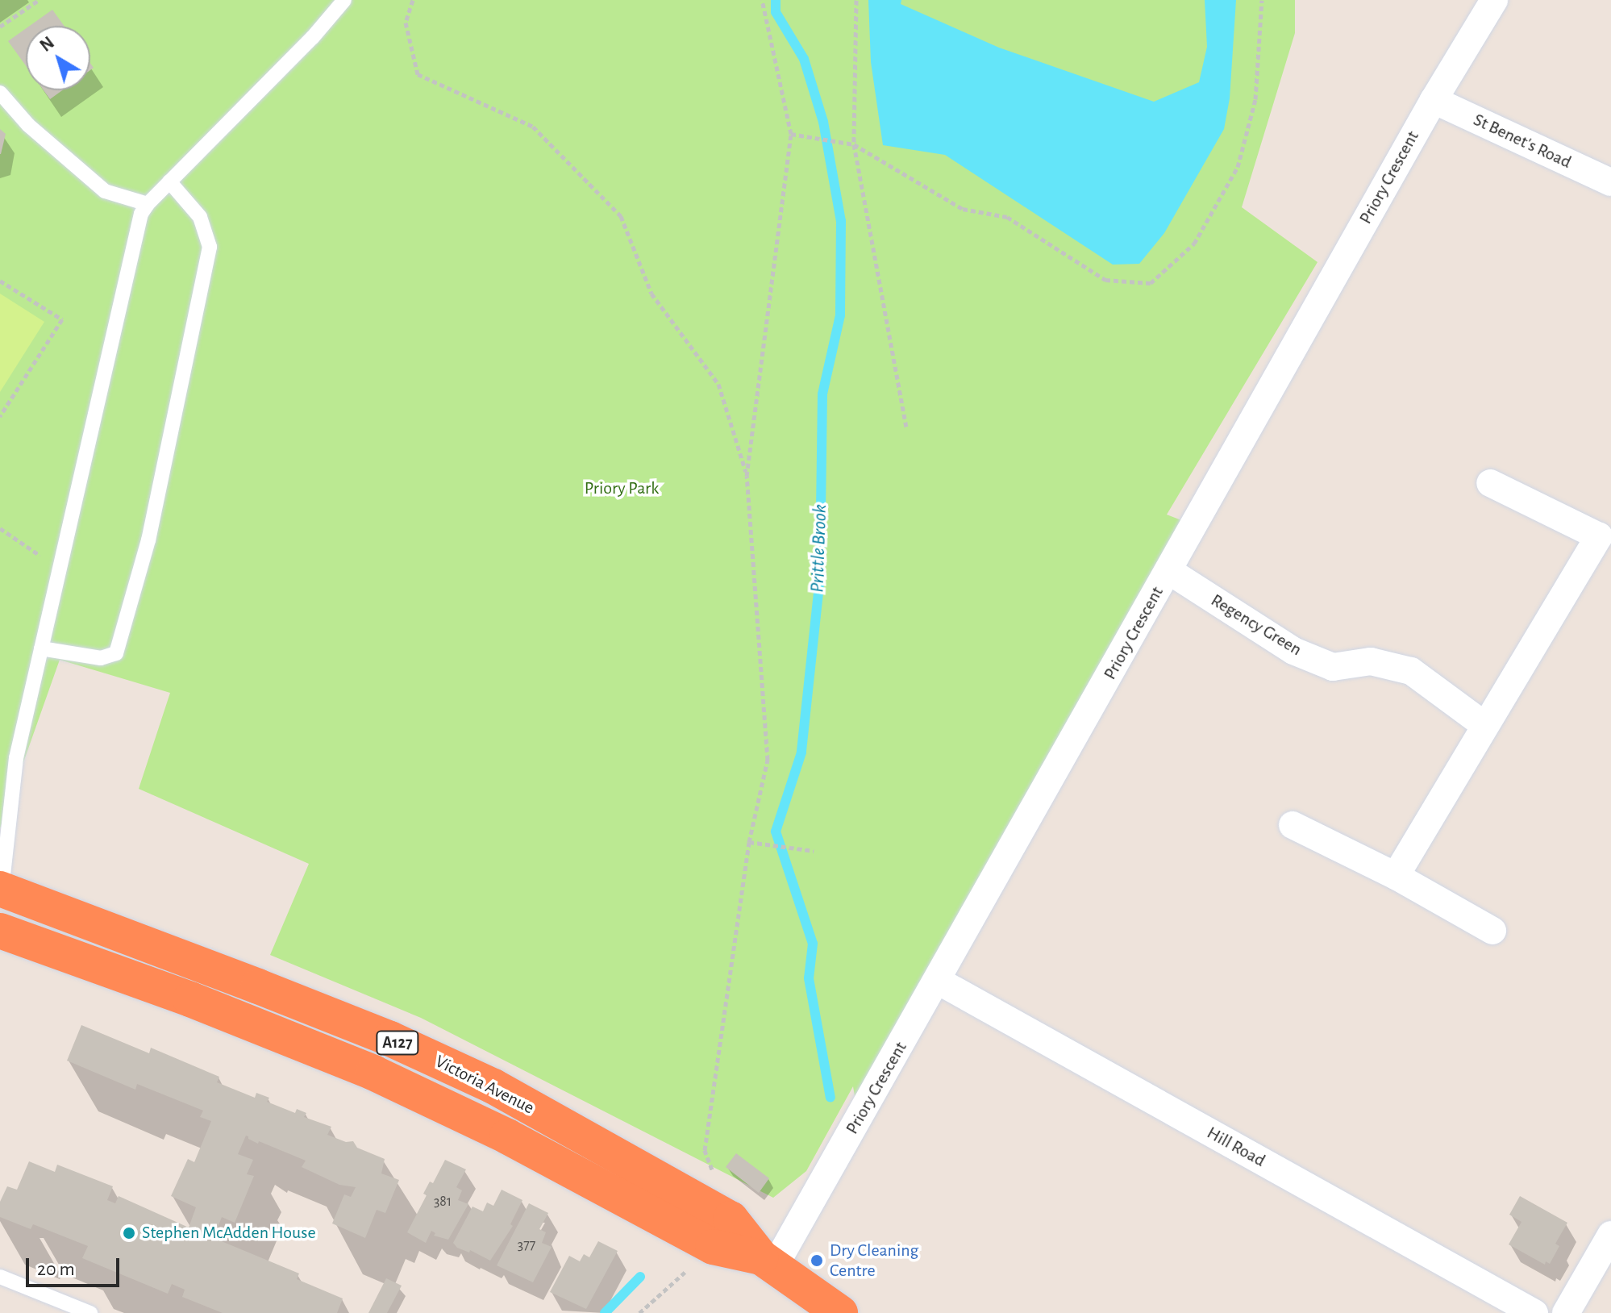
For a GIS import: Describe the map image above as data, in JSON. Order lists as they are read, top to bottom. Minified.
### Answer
{"streets":{"highway":["A127","Victoria Avenue"],"street":["St Benet's Road","Priory Crescent","Regency Green","Hill Road"]},"crossings":[["St Benet's Road","Priory Crescent"],["Priory Crescent","Regency Green"],["Priory Crescent","Victoria Avenue"],["Priory Crescent","Hill Road"]],"water":["Prittle Brook"],"parks":["Priory Park"],"places":["Stephen McAdden House","Dry Cleaning Centre"],"house_numbers":["381","377"],"scale_bar":"20 m","north":"top left"}
